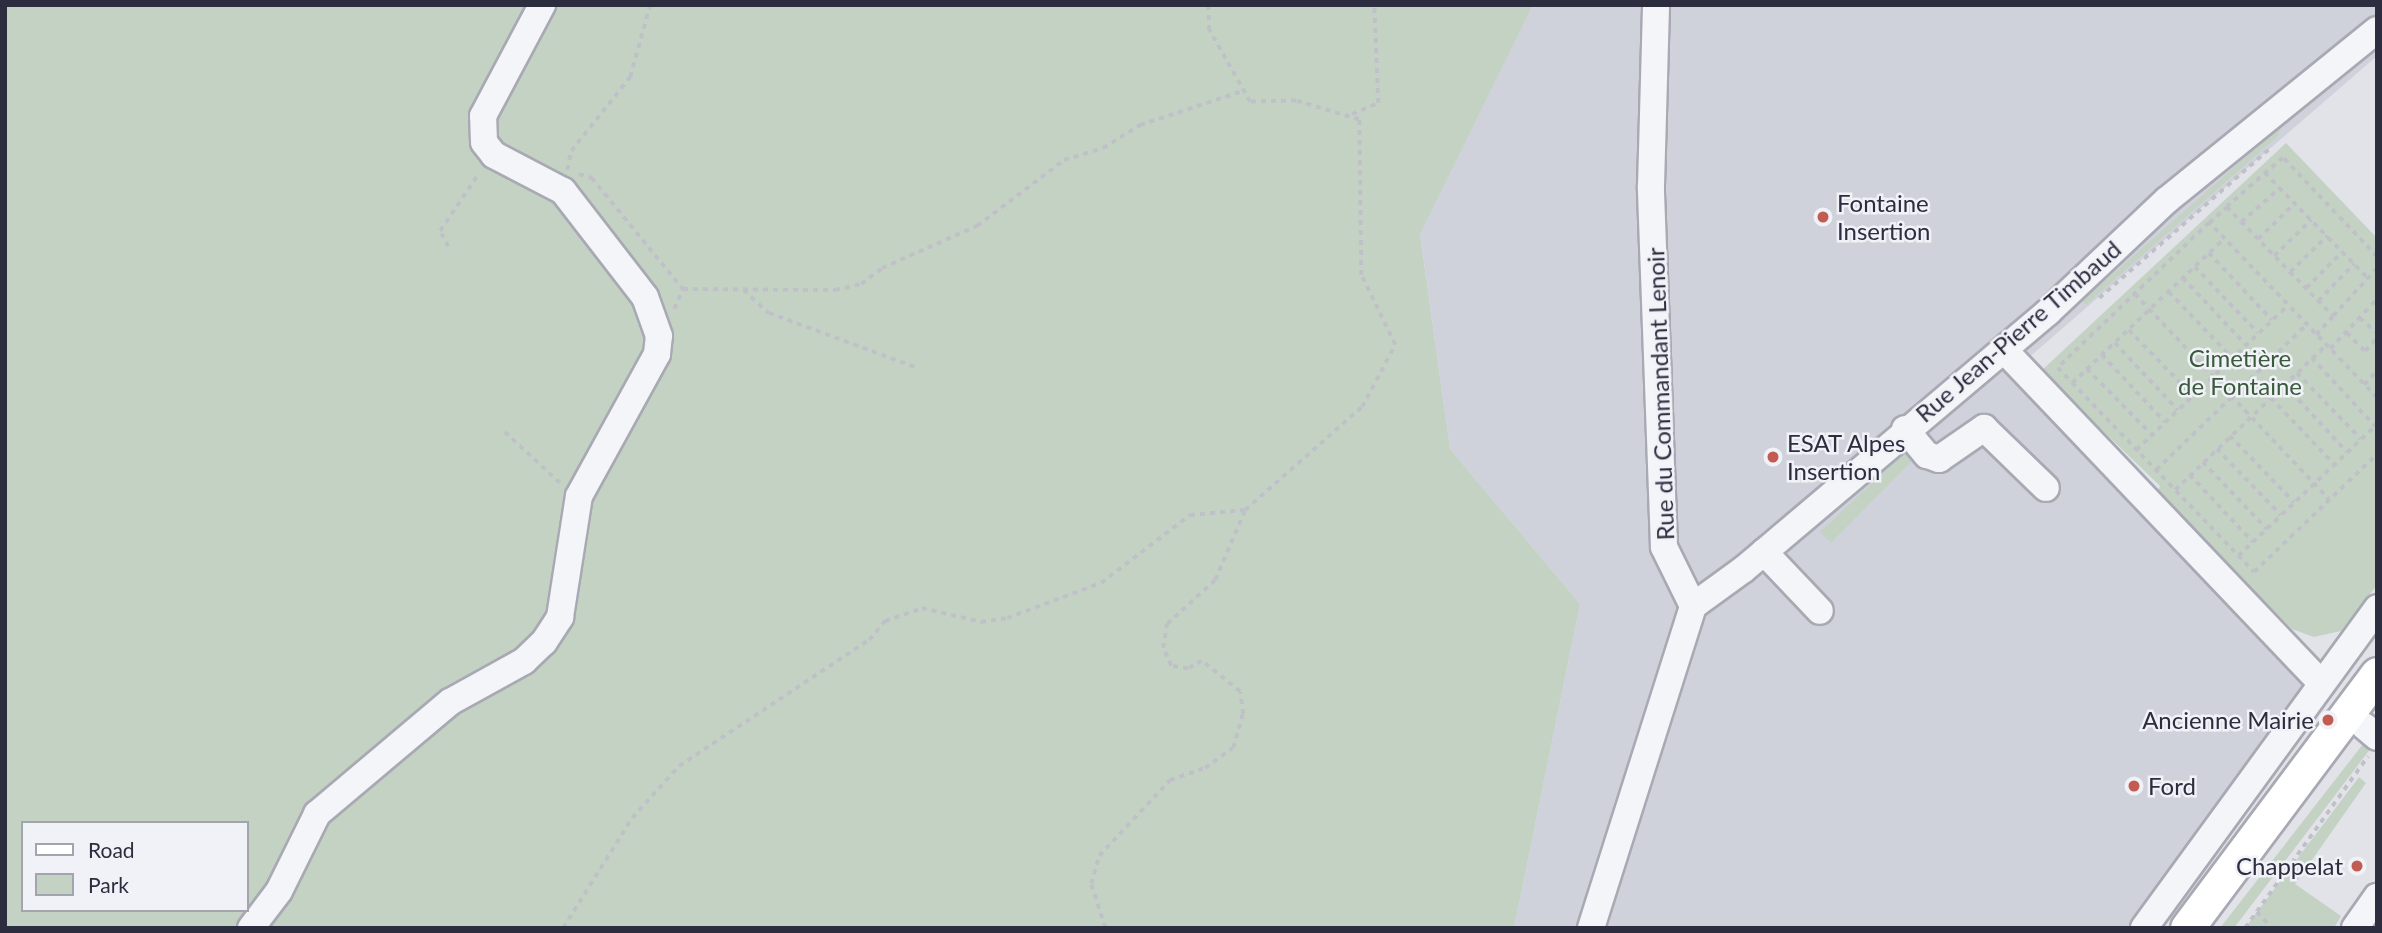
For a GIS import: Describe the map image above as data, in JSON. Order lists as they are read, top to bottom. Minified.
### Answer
{"streets":{"street":["Rue Jean-Pierre Timbaud","Rue du Commandant Lenoir"]},"crossings":[["Rue Jean-Pierre Timbaud","Rue du Commandant Lenoir"]],"parks":["Cimetière de Fontaine"],"places":["Fontaine Insertion","ESAT Alpes Insertion","Ancienne Mairie","Ford","Chappelat"],"legend":["Road","Park"]}
